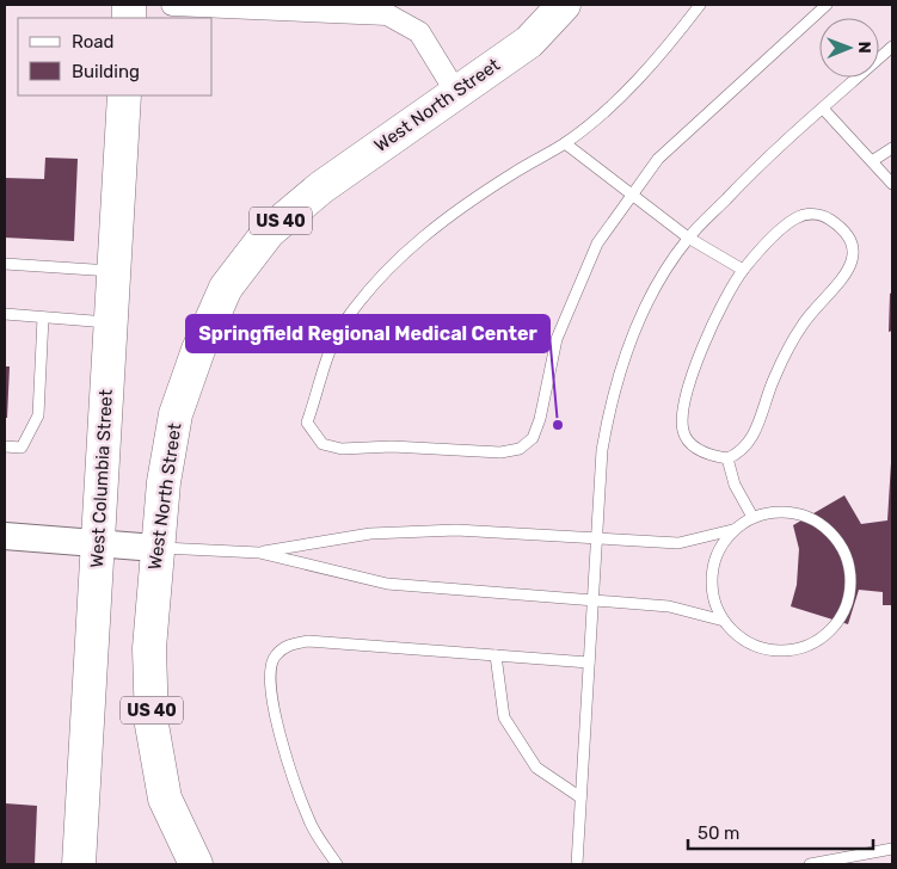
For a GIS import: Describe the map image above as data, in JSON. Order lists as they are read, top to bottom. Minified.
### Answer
{"streets":{"main road":["West North Street","US 40","West Columbia Street"]},"places":["Springfield Regional Medical Center"],"legend":["Road","Building"],"scale_bar":"50 m","north":"right"}
